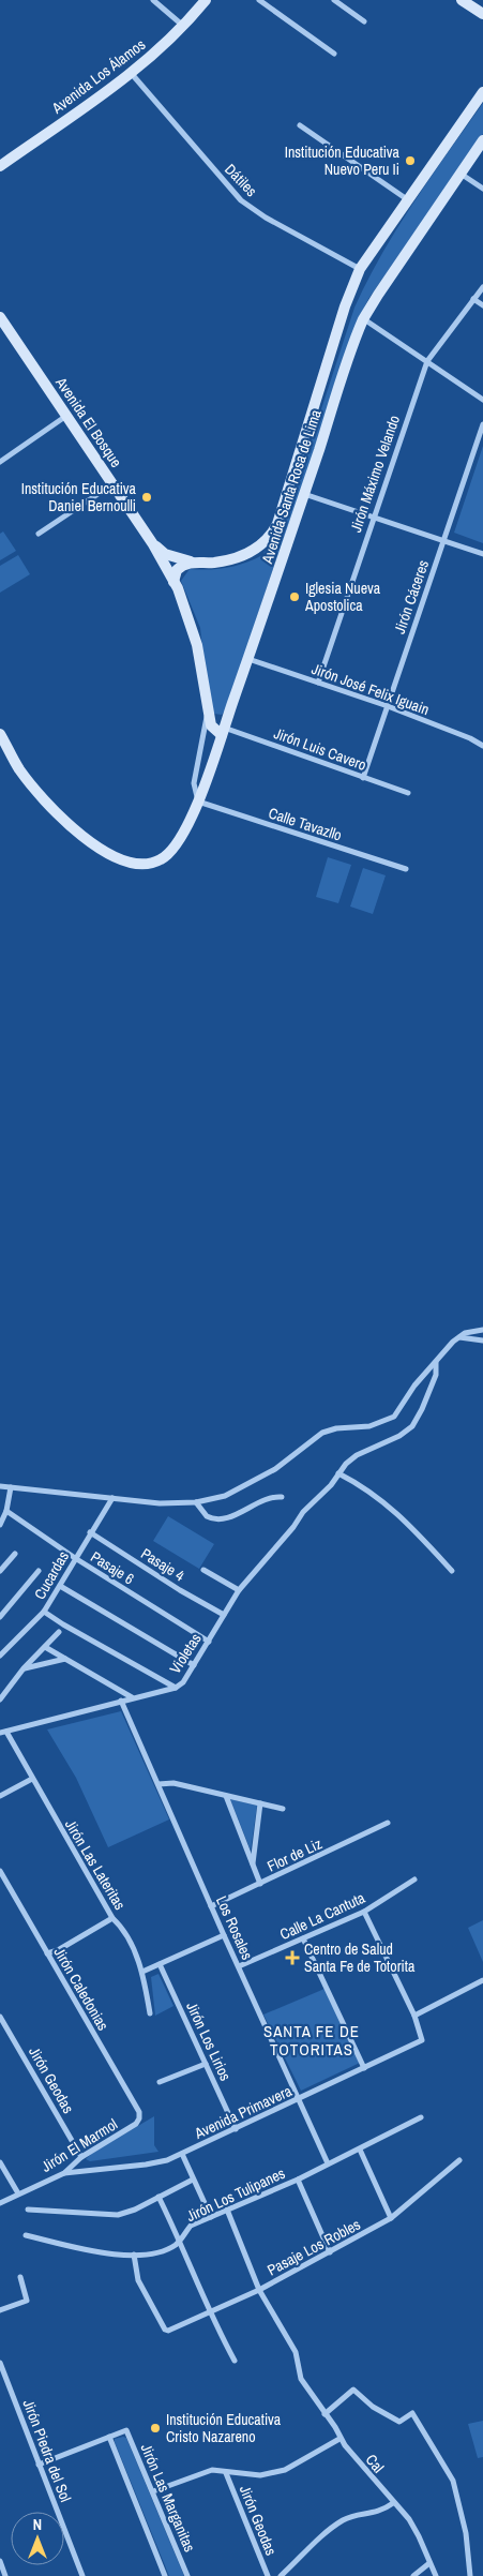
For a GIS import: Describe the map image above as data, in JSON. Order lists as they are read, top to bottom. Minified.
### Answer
{"streets":{"main road":["Avenida Los Álamos","Avenida El Bosque","Avenida Santa Rosa de Lima"],"street":["Dátiles","Jirón Máximo Velando","Jirón Cáceres","Jirón José Felix Iguain","Jirón Luis Cavero","Calle Tavazllo","Pasaje 4","Pasaje 6","Cucardas","Violetas","Flor de Liz","Jirón Las Lateritas","Calle La Cantuta","Los Rosales","Jirón Caledonias","Jirón Los Lirios","Jirón Geodas","Avenida Primavera","Jirón El Marmol","Jirón Los Tulipanes","Pasaje Los Robles","Jirón Piedra del Sol","Cal","Jirón Las Marganitas"]},"crossings":[["Avenida Los Álamos","Dátiles"],["Dátiles","Avenida Santa Rosa de Lima"],["Avenida El Bosque","Avenida Santa Rosa de Lima"],["Avenida El Bosque","Jirón Luis Cavero"],["Avenida El Bosque","Calle Tavazllo"],["Jirón Máximo Velando","Jirón José Felix Iguain"],["Avenida Santa Rosa de Lima","Jirón José Felix Iguain"],["Avenida Santa Rosa de Lima","Jirón Luis Cavero"],["Avenida Santa Rosa de Lima","Calle Tavazllo"],["Jirón Cáceres","Jirón José Felix Iguain"],["Jirón Cáceres","Jirón Luis Cavero"],["Pasaje 4","Cucardas"],["Pasaje 4","Violetas"],["Pasaje 6","Cucardas"],["Pasaje 6","Violetas"],["Violetas","Jirón Las Lateritas"],["Violetas","Los Rosales"],["Flor de Liz","Los Rosales"],["Calle La Cantuta","Los Rosales"],["Los Rosales","Avenida Primavera"],["Los Rosales","Jirón Los Tulipanes"],["Jirón Caledonias","Jirón El Marmol"],["Jirón Los Lirios","Avenida Primavera"],["Jirón Geodas","Jirón El Marmol"],["Avenida Primavera","Jirón El Marmol"],["Jirón Los Tulipanes","Pasaje Los Robles"],["Jirón Los Tulipanes","Cal"],["Pasaje Los Robles","Cal"]],"districts":["SANTA FE DE TOTORITAS"],"places":{"other":["Institución Educativa Nuevo Peru Ii","Institución Educativa Daniel Bernoulli","Iglesia Nueva Apostolica","Institución Educativa Cristo Nazareno"],"health":["Centro de Salud Santa Fe de Totorita"]},"north":"top"}
